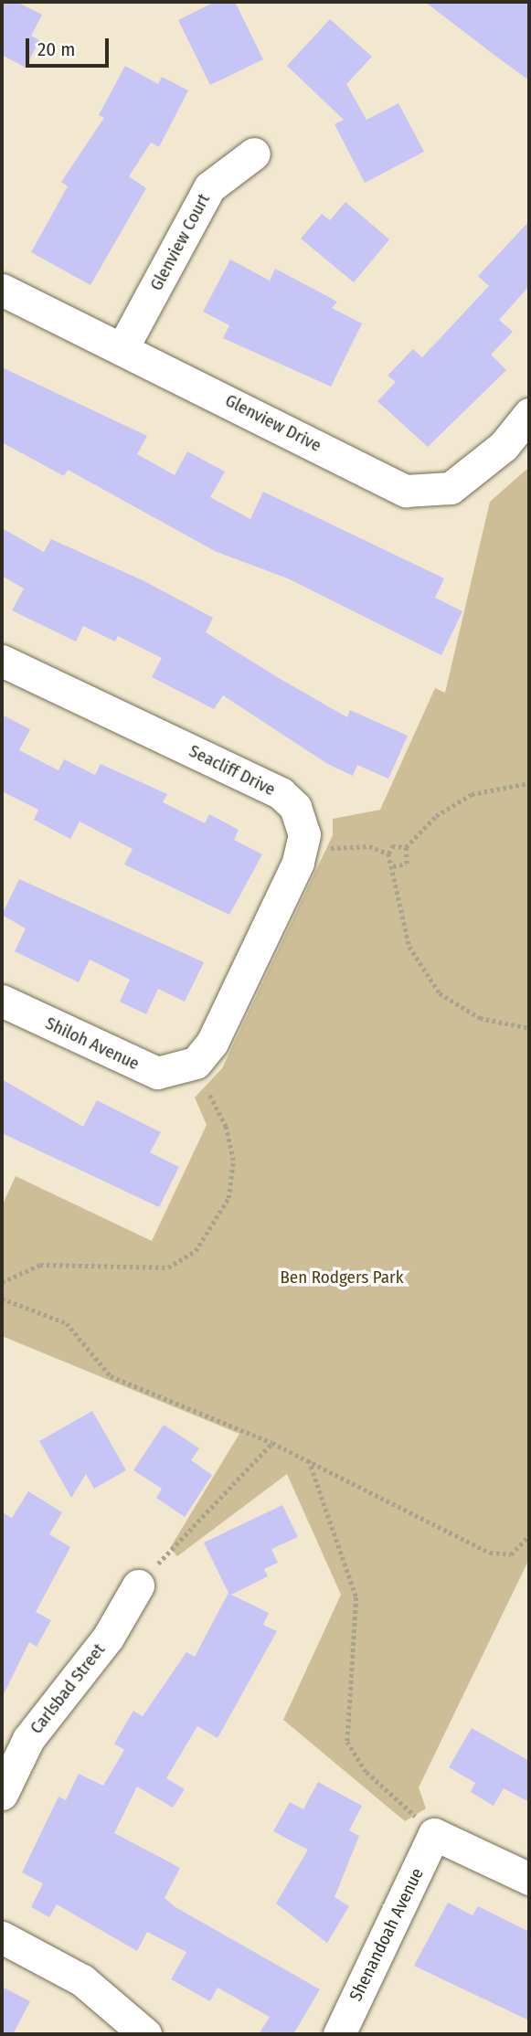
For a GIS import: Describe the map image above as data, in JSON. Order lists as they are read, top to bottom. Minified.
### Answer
{"streets":{"street":["Glenview Court","Glenview Drive","Seacliff Drive","Shiloh Avenue","Carlsbad Street","Shenandoah Avenue"]},"crossings":[["Glenview Court","Glenview Drive"],["Seacliff Drive","Shiloh Avenue"]],"parks":["Ben Rodgers Park"],"scale_bar":"20 m"}
